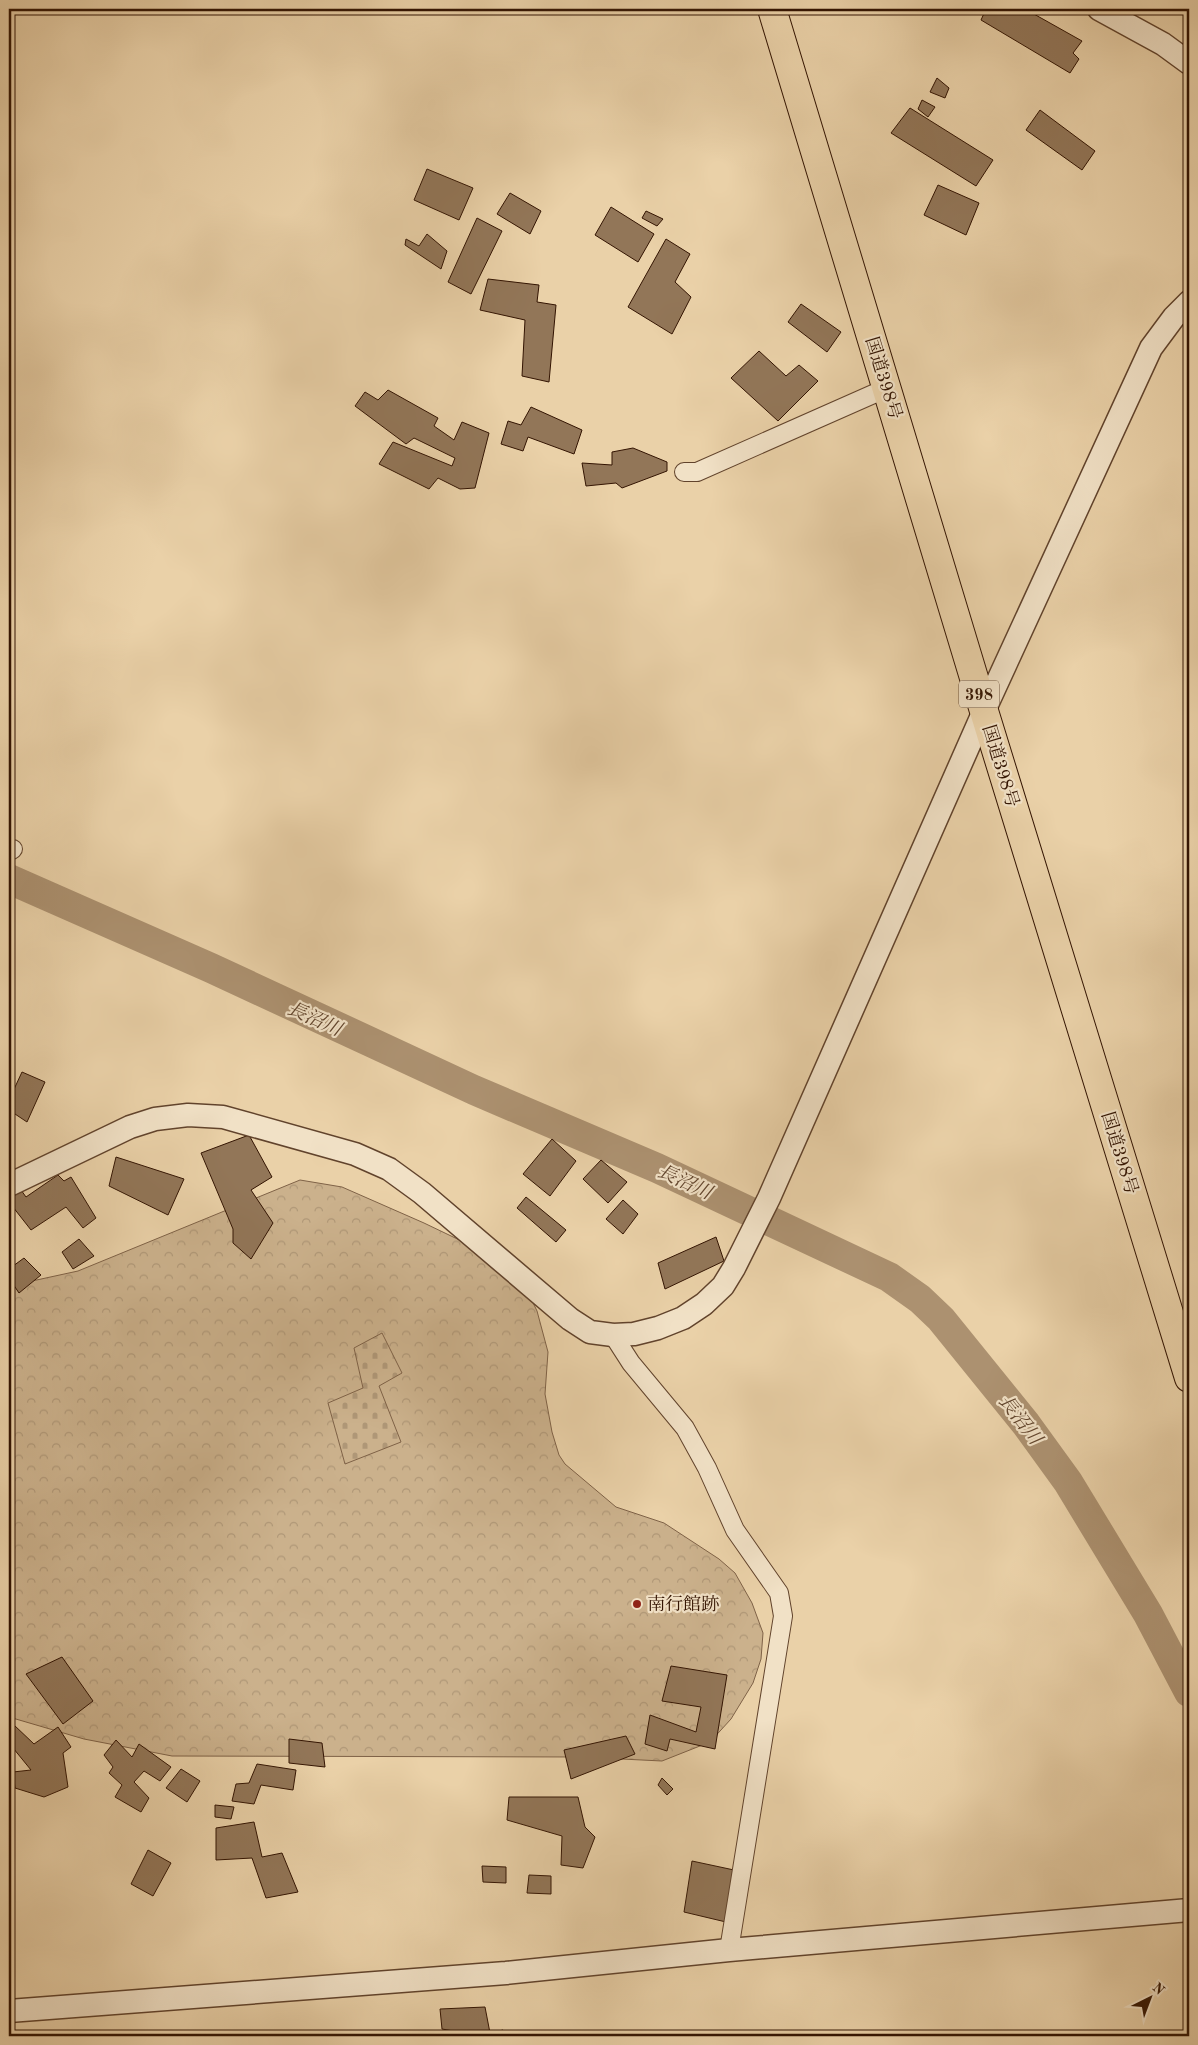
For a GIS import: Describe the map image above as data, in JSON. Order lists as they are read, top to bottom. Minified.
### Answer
{"streets":{"highway":["国道398号","398"]},"water":["長沼川"],"places":["南行館跡"],"north":"top right"}
